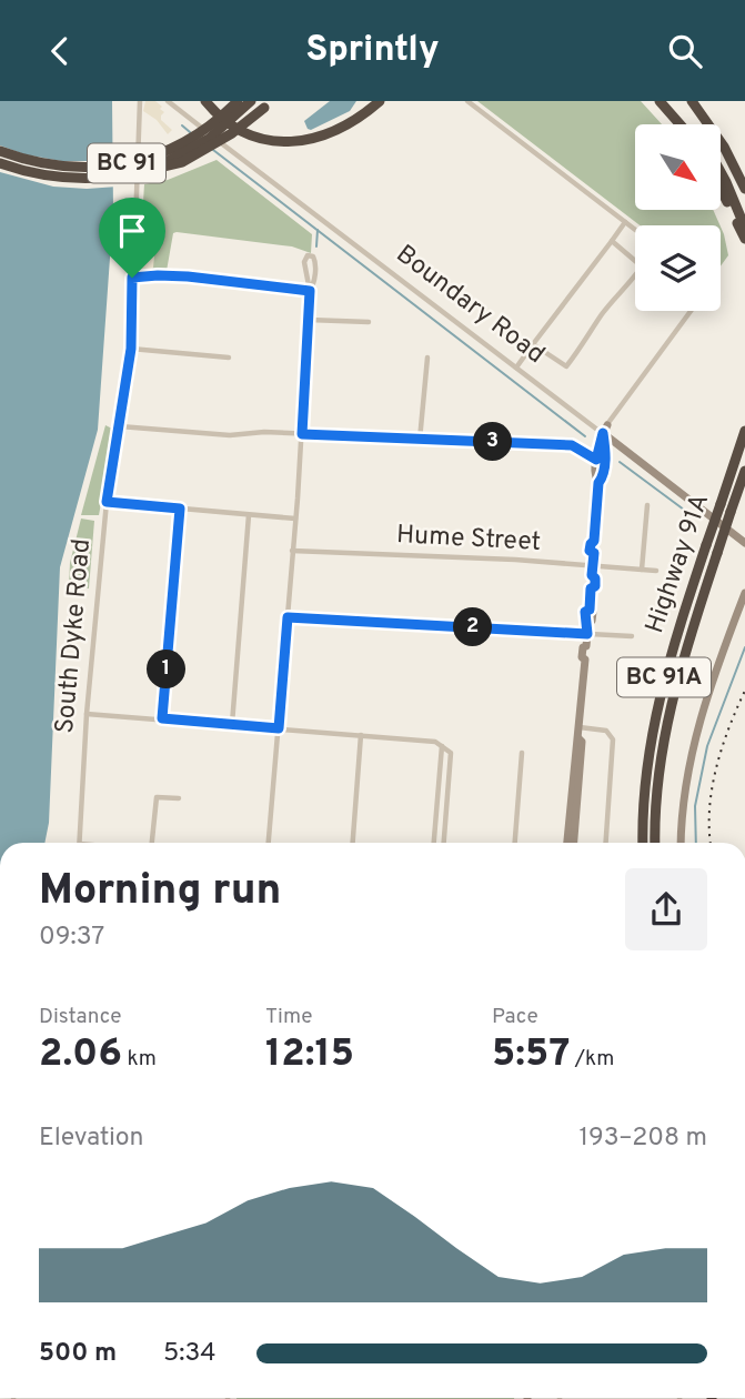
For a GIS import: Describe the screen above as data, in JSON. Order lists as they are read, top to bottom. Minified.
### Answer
{"streets":{"highway":["BC 91","Highway 91A","BC 91A"],"street":["Boundary Road","Hume Street","South Dyke Road"]},"north":"bottom right","page":{"header":"Sprintly","pins":["3","2","1"],"heading":["Morning run","09:37"],"stats":[["Distance","2.06 km"],["Time","12:15"],["Pace","5:57 /km"]],"chart":["Elevation","193–208 m"],"list":[{"name":"500 m","note":"5:34"}]}}
